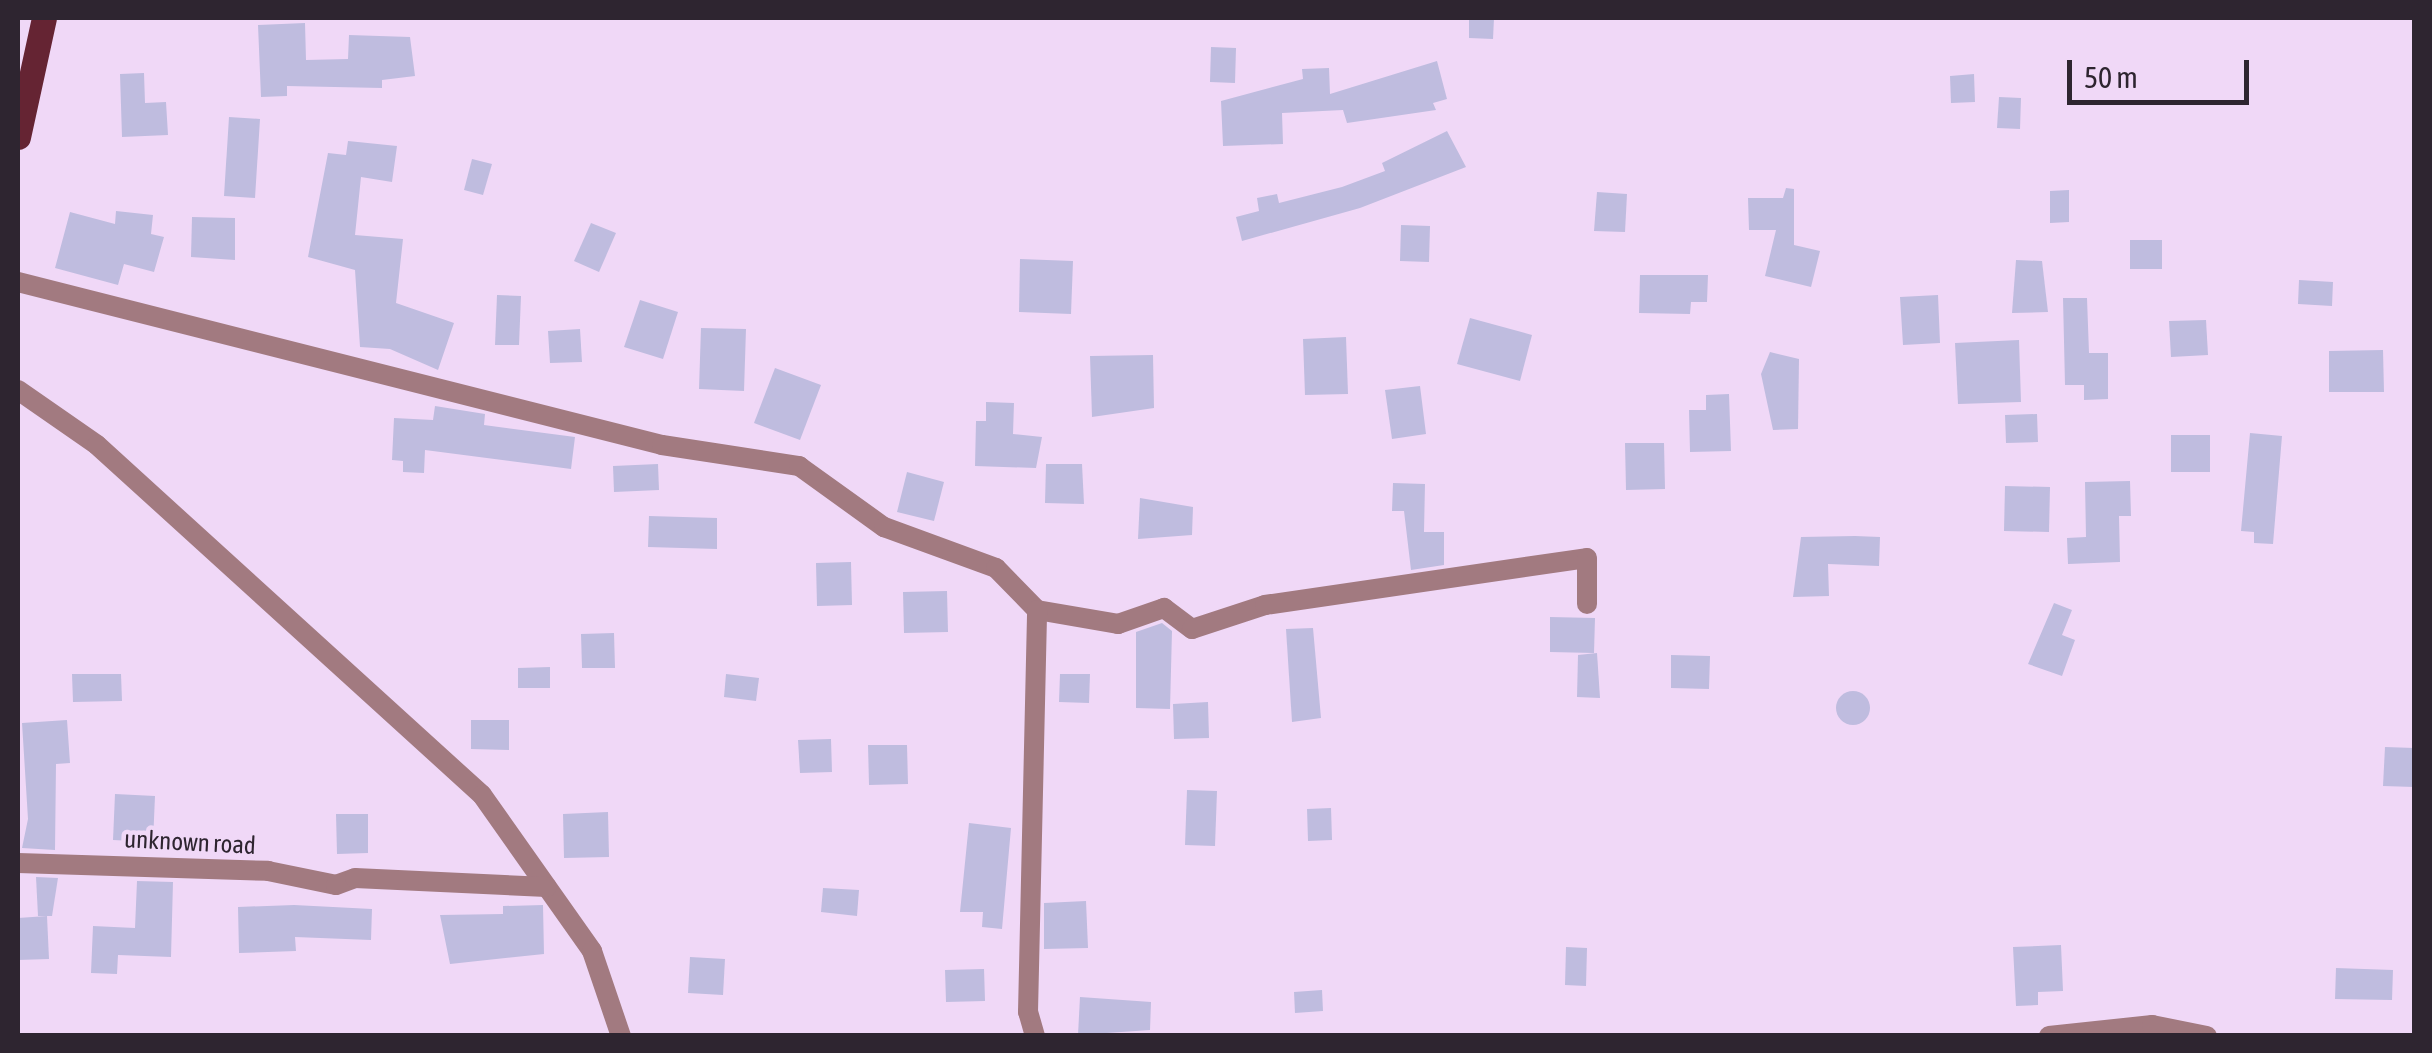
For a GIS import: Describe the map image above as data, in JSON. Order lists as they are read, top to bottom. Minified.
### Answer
{"streets":{"street":["unknown road"]},"scale_bar":"50 m"}
